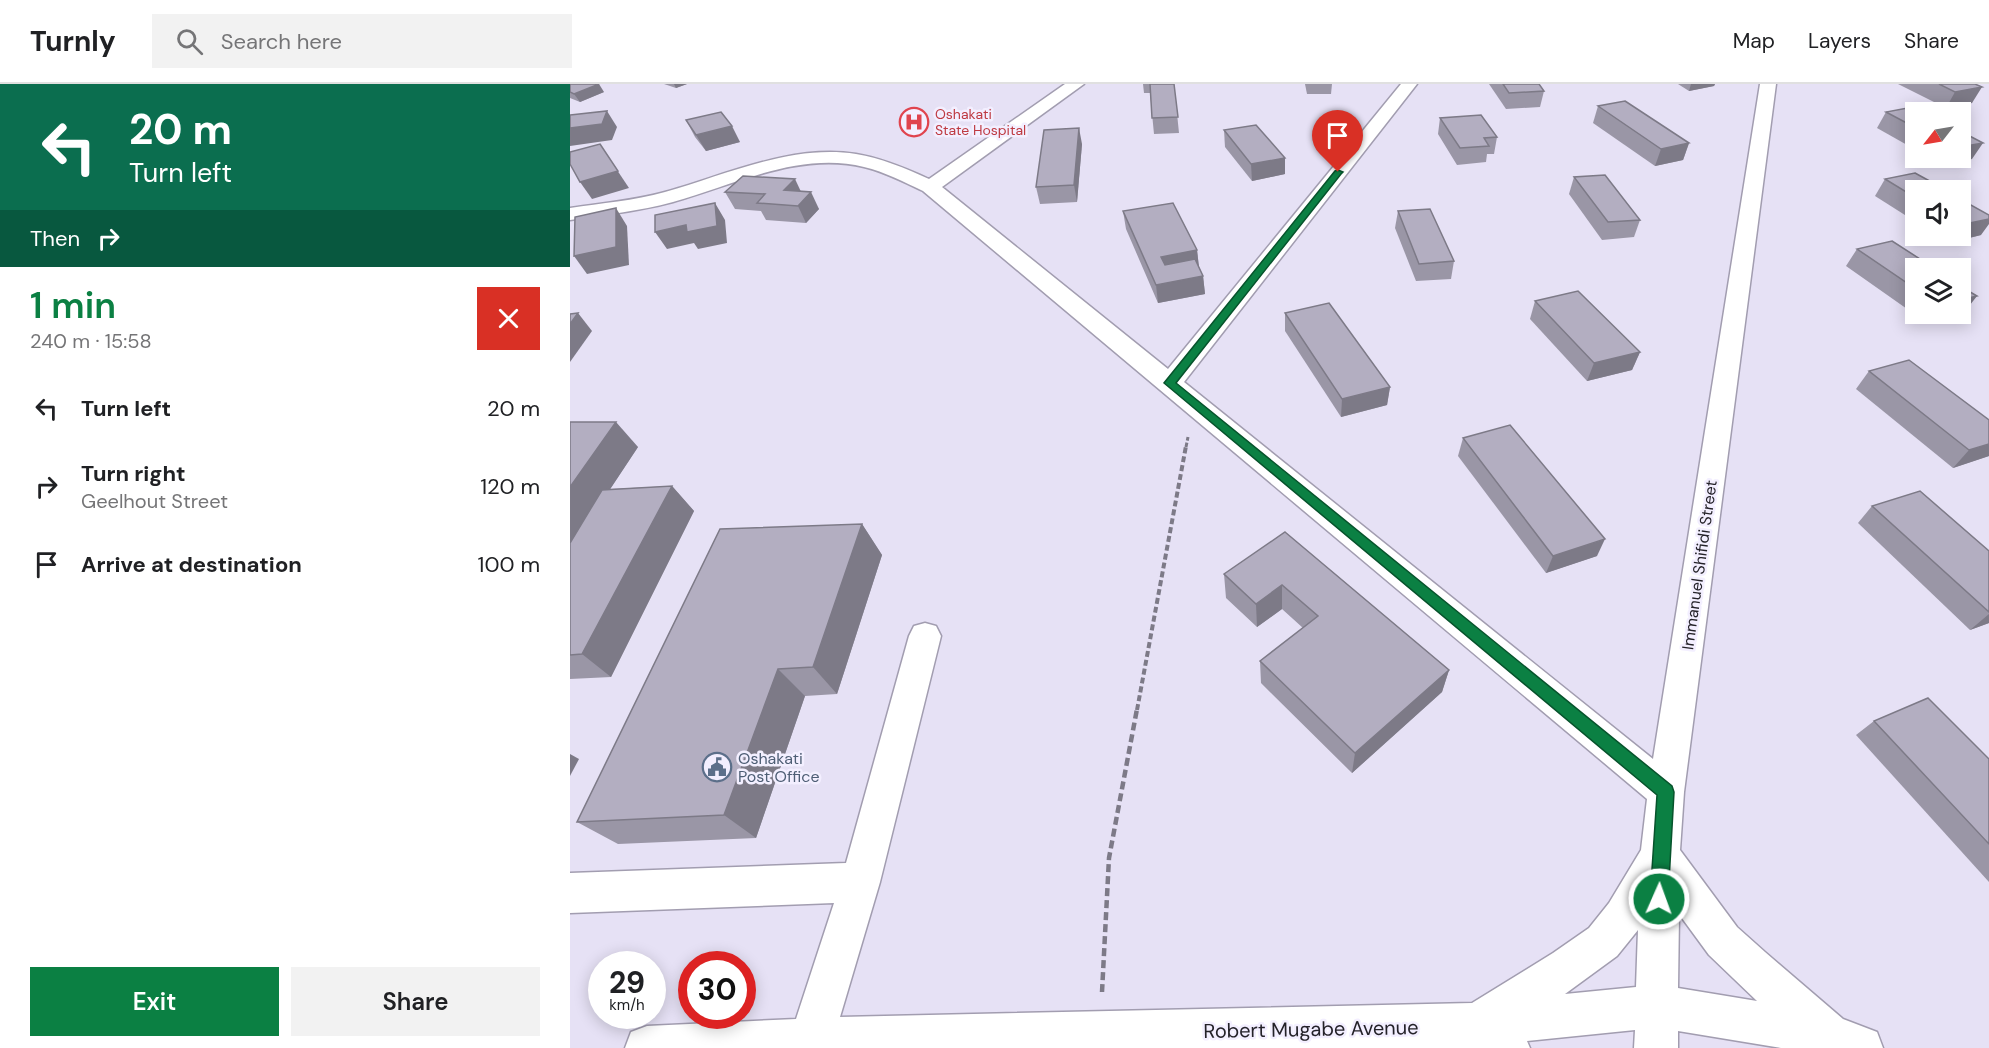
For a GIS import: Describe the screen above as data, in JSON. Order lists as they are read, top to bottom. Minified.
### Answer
{"streets":{"street":["Immanuel Shifidi Street","Robert Mugabe Avenue"]},"crossings":[["Immanuel Shifidi Street","Robert Mugabe Avenue"]],"places":{"hospital":["Oshakati State Hospital"],"public building":["Oshakati Post Office"]},"north":"bottom left","page":{"header":"Turnly","search":"Search here","nav":["Map","Layers","Share"],"turn":["20 m","Turn left"],"then":"Then","heading":["1 min","240 m · 15:58"],"list":[{"name":"Turn left","value":"20 m"},{"name":"Turn right","note":"Geelhout Street","value":"120 m"},{"name":"Arrive at destination","value":"100 m"}],"speed":"29 km/h","limit":"30","buttons":["Exit","Share"]}}
